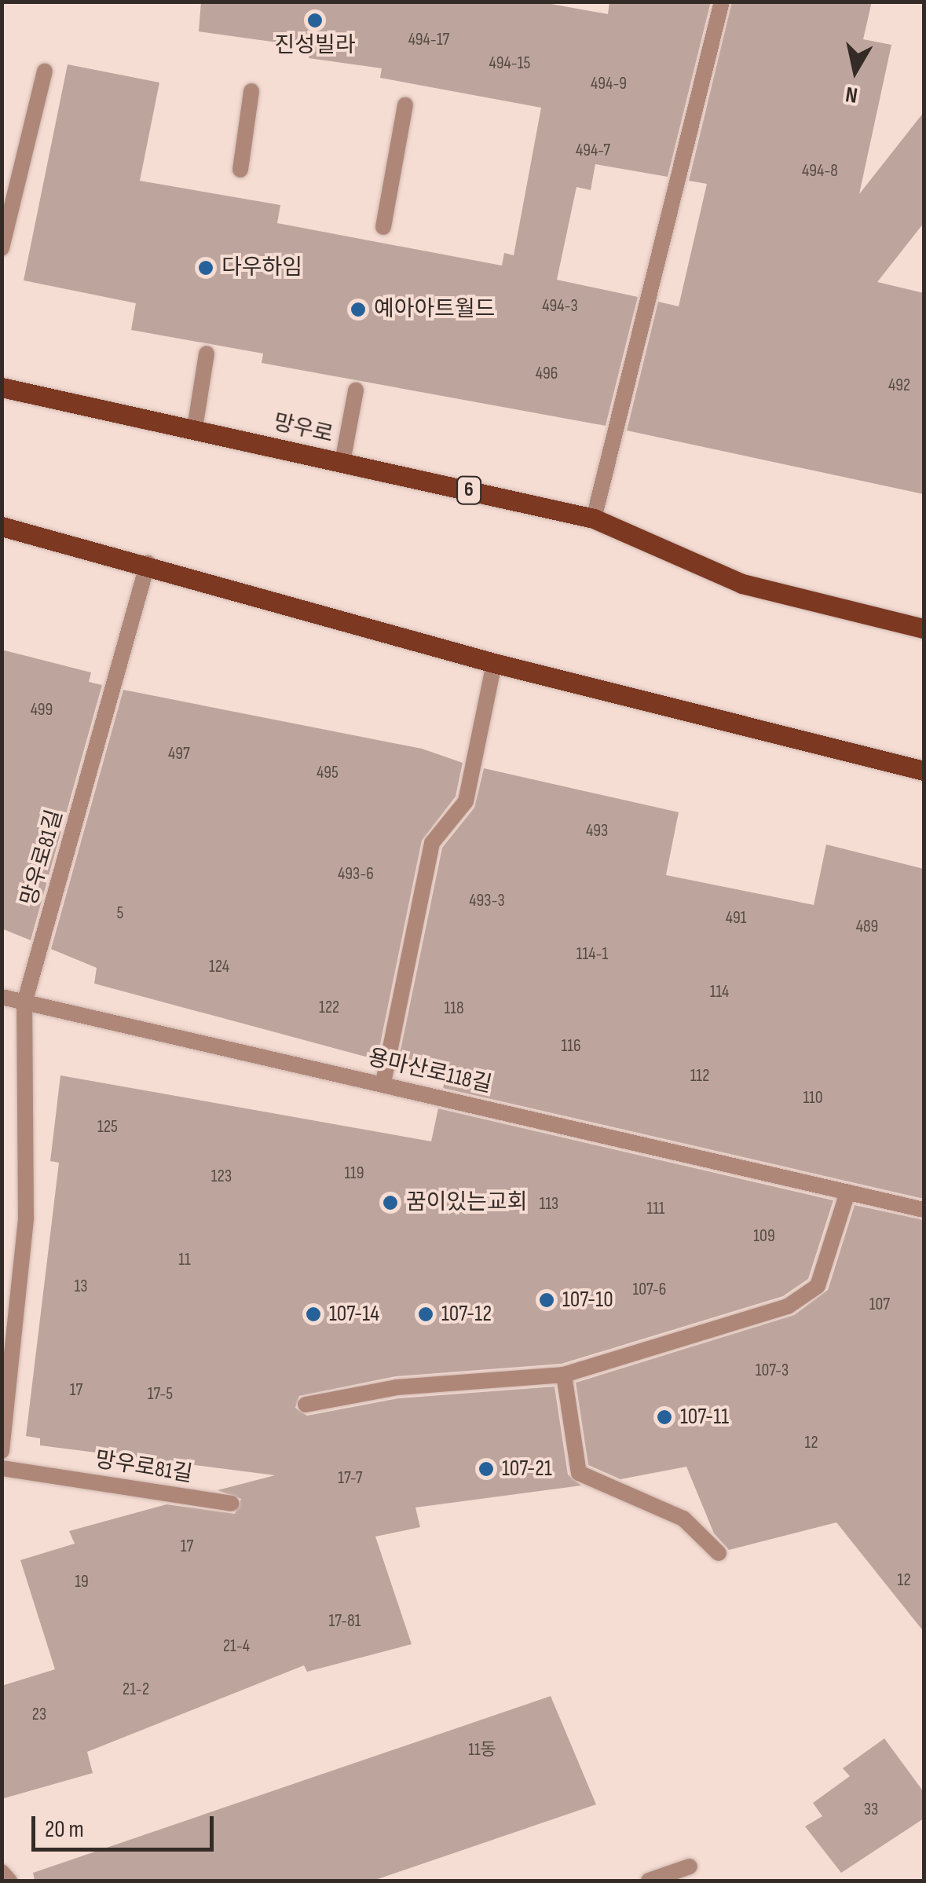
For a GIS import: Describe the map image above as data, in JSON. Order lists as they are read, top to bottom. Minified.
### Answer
{"streets":{"main road":["망우로","6"],"street":["망우로81길","용마산로118길"]},"crossings":[["망우로81길","용마산로118길"]],"places":["진성빌라","다우하임","예아아트월드","꿈이있는교회","107-10","107-14","107-12","107-11","107-21"],"house_numbers":["494-17","494-15","494-9","494-7","494-8","494-3","496","492","499","497","495","493","493-6","493-3","5","491","489","114-1","124","114","122","118","116","112","110","125","119","123","113","111","109","11","13","107-6","107","107-3","17","17-5","12","17-7","17","12","19","17-81","21-4","21-2","23","11동","33"],"scale_bar":"20 m","north":"bottom"}
